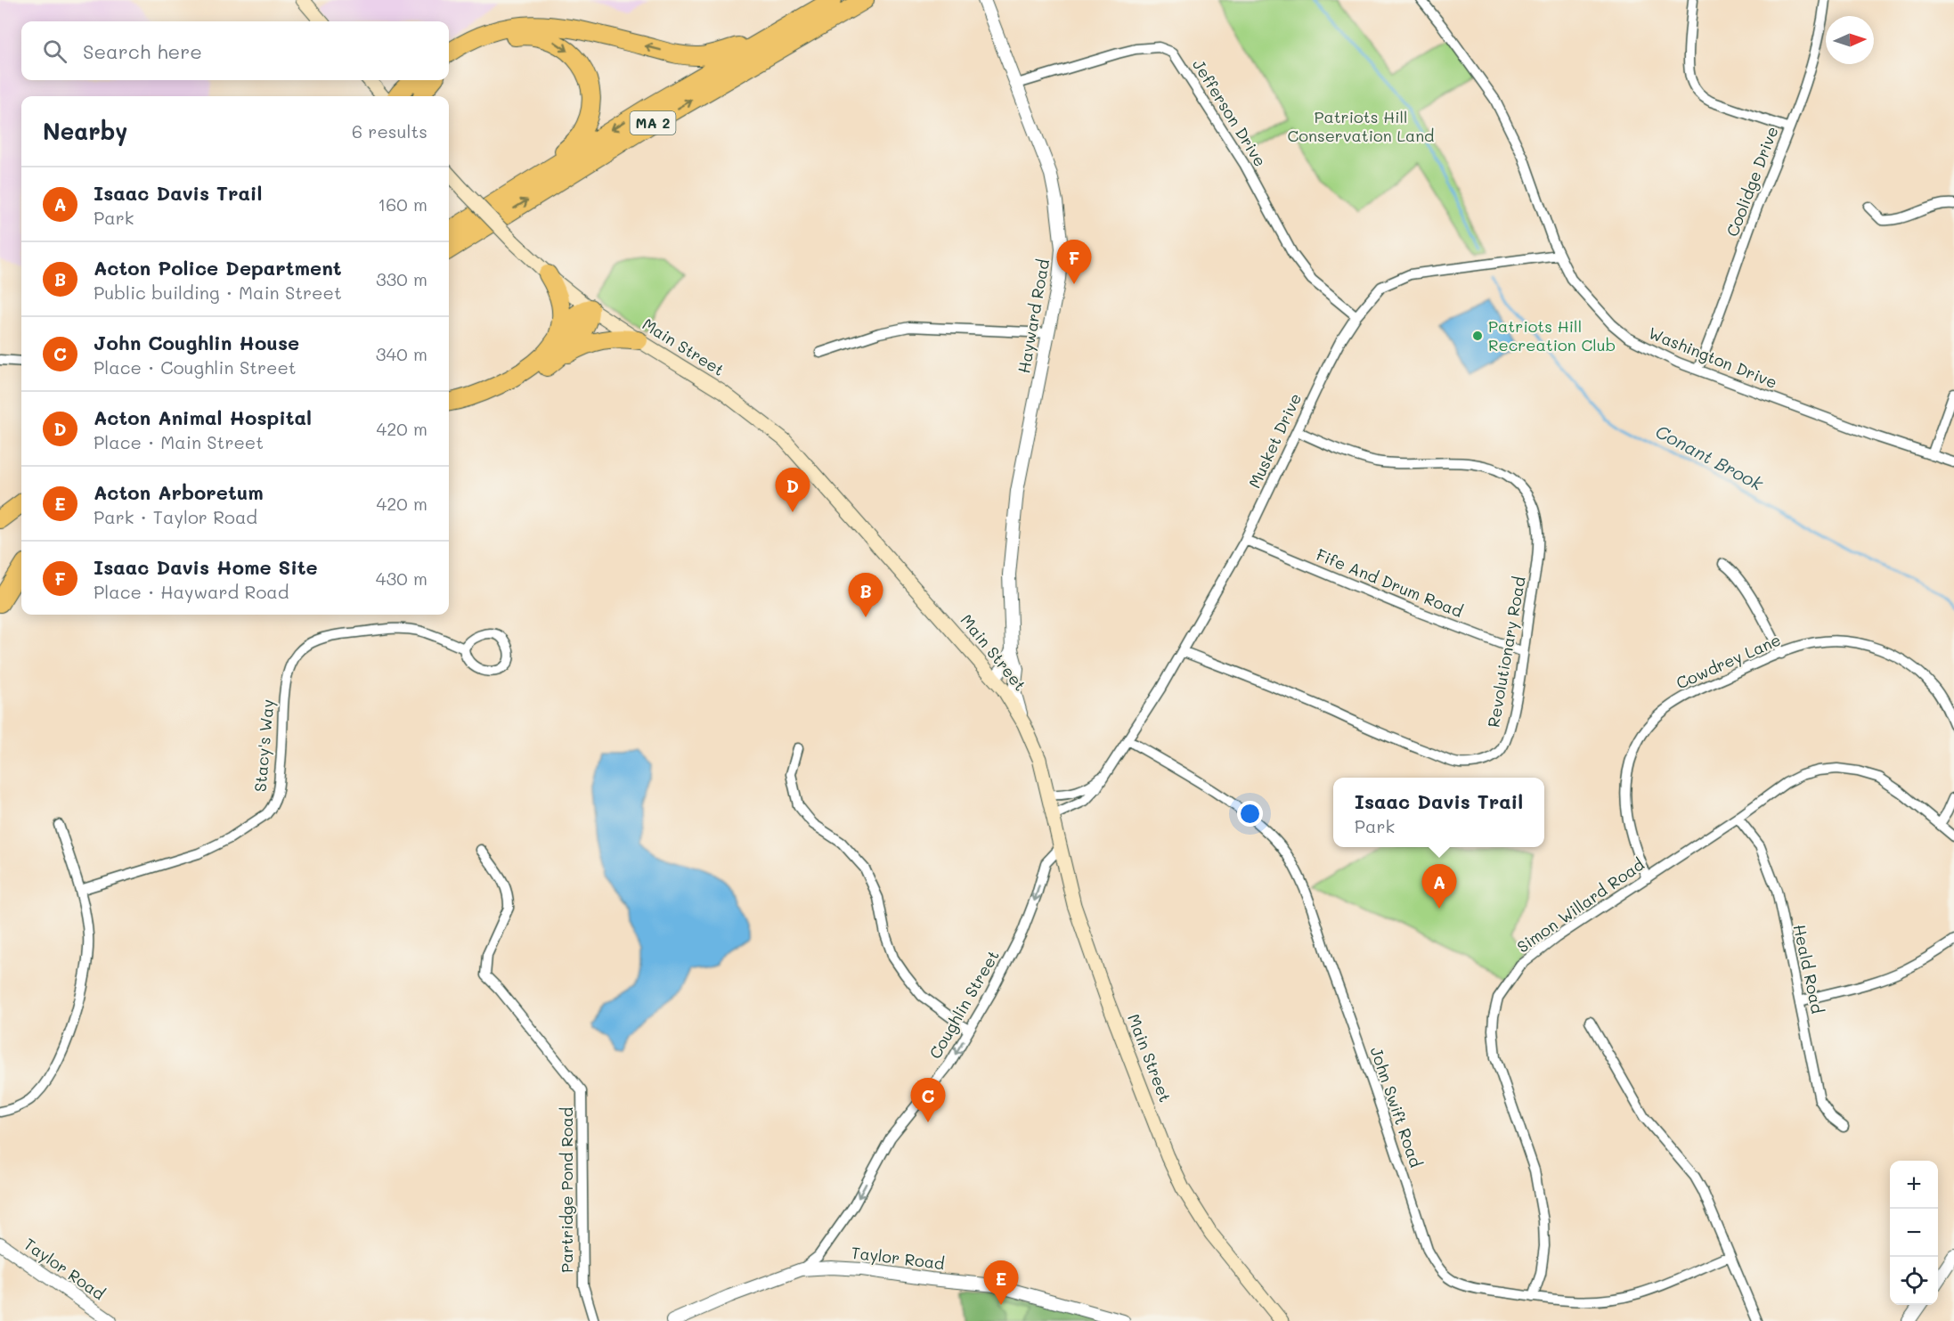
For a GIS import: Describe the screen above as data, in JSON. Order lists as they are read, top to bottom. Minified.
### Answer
{"streets":{"highway":["MA 2"],"main road":["Main Street"],"street":["Jefferson Drive","Coolidge Drive","Hayward Road","Washington Drive","Musket Drive","Fife And Drum Road","Revolutionary Road","Cowdrey Lane","Stacy's Way","Simon Willard Road","Heald Road","Coughlin Street","John Swift Road","Partridge Pond Road","Taylor Road"]},"crossings":[["Jefferson Drive","Hayward Road"],["Jefferson Drive","Musket Drive"],["Coolidge Drive","Washington Drive"],["Hayward Road","Main Street"],["Main Street","Musket Drive"],["Main Street","Coughlin Street"],["Washington Drive","Musket Drive"],["Musket Drive","Fife And Drum Road"],["Musket Drive","Revolutionary Road"],["Musket Drive","John Swift Road"],["Fife And Drum Road","Revolutionary Road"],["Cowdrey Lane","Simon Willard Road"],["Simon Willard Road","Heald Road"],["Simon Willard Road","John Swift Road"],["Coughlin Street","Taylor Road"]],"one_way":["Coughlin Street"],"water":["Conant Brook"],"parks":["Patriots Hill Conservation Land"],"places":["Patriots Hill Recreation Club"],"north":"right","page":{"search":"Search here","heading":["Nearby","6 results"],"list":[{"mark":"A","name":"Isaac Davis Trail","note":"Park","value":"160 m"},{"mark":"B","name":"Acton Police Department","note":"Public building · Main Street","value":"330 m"},{"mark":"C","name":"John Coughlin House","note":"Place · Coughlin Street","value":"340 m"},{"mark":"D","name":"Acton Animal Hospital","note":"Place · Main Street","value":"420 m"},{"mark":"E","name":"Acton Arboretum","note":"Park · Taylor Road","value":"420 m"},{"mark":"F","name":"Isaac Davis Home Site","note":"Place · Hayward Road","value":"430 m"}],"pins":["F","D","B","A","C","E"],"popup":["Isaac Davis Trail","Park"],"map_buttons":["+","−"]}}
